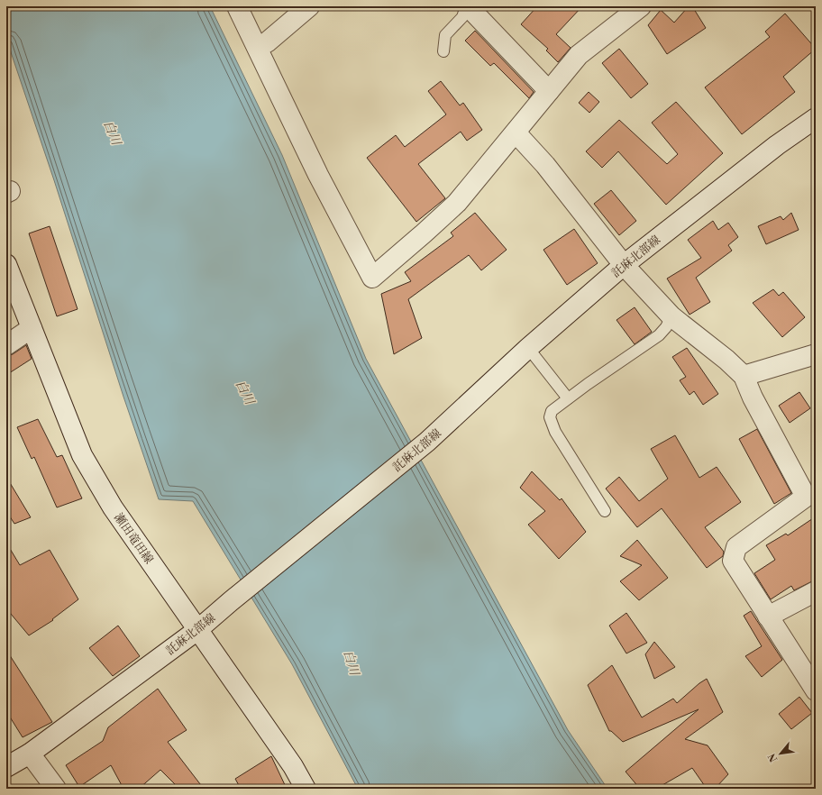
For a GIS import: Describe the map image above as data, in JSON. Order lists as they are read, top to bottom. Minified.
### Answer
{"streets":{"street":["託麻北部線","瀬田竜田線"]},"crossings":[["託麻北部線","瀬田竜田線"]],"water":["白川"],"north":"bottom left"}
